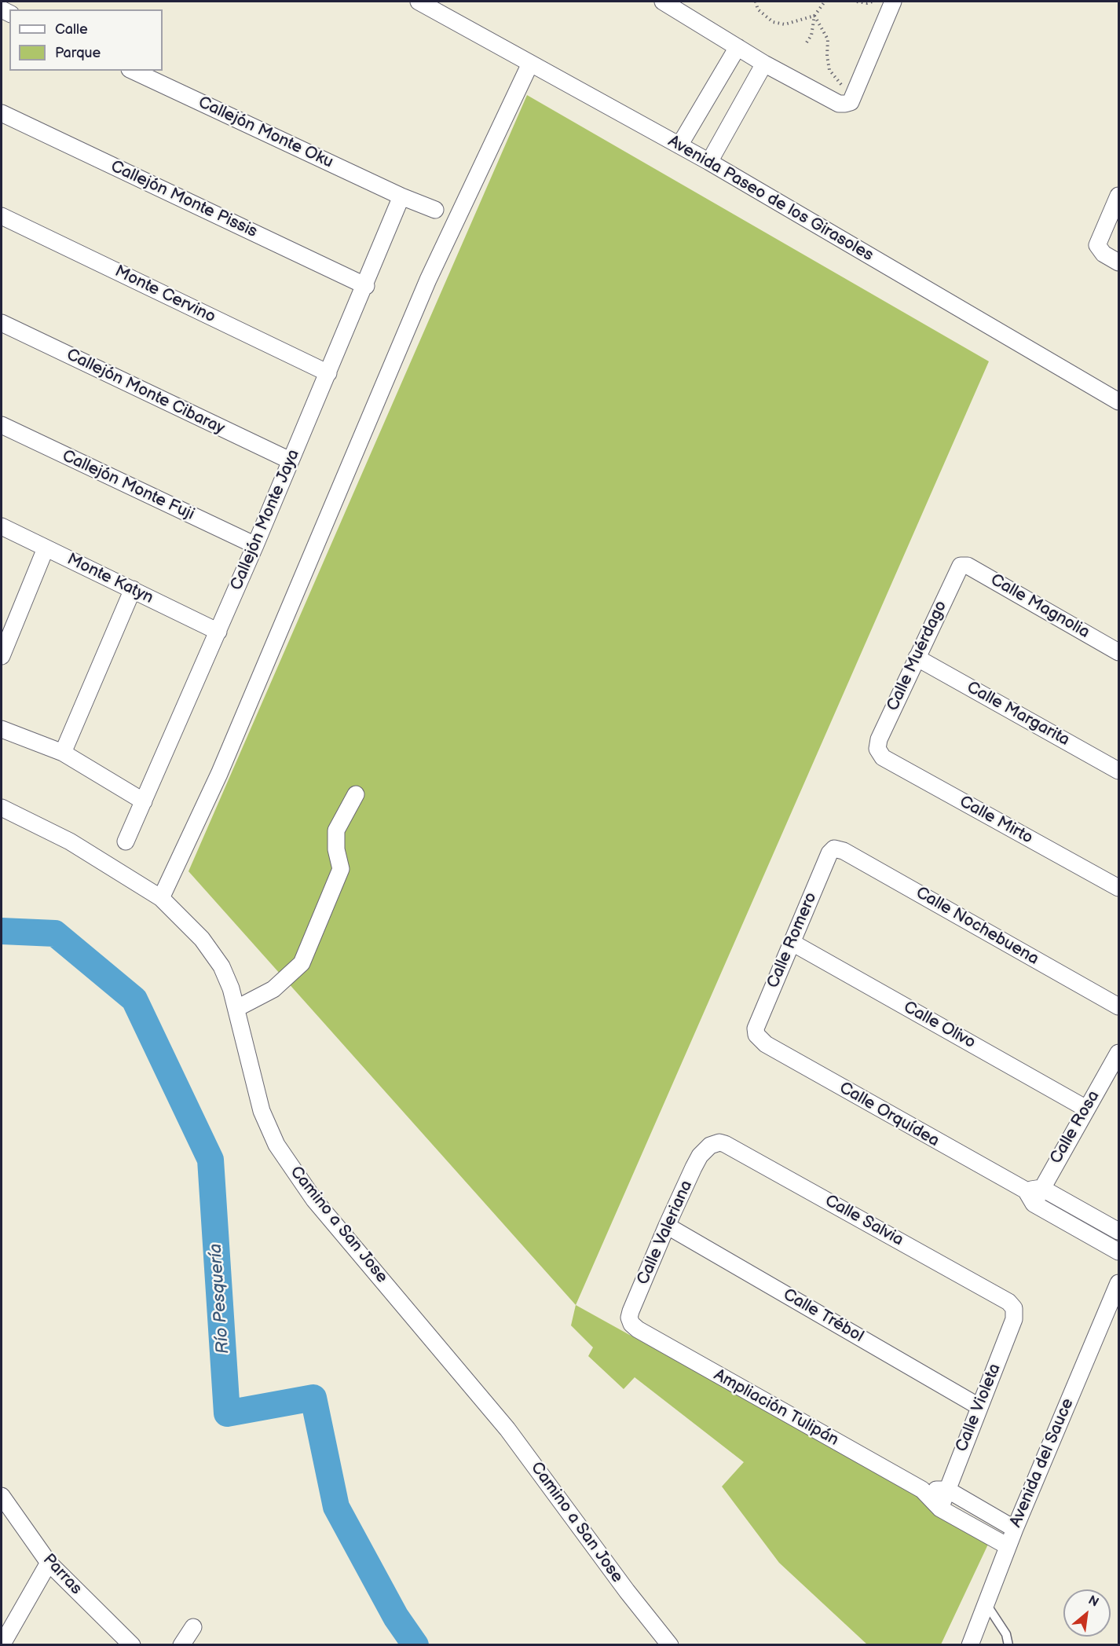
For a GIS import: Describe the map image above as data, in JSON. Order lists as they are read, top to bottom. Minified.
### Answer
{"streets":{"street":["Callejón Monte Oku","Avenida Paseo de los Girasoles","Callejón Monte Pissis","Monte Cervino","Callejón Monte Cibaray","Callejón Monte Fuji","Callejón Monte Jaya","Monte Katyn","Calle Magnolia","Calle Muérdago","Calle Margarita","Calle Mirto","Calle Nochebuena","Calle Romero","Calle Olivo","Calle Orquídea","Calle Rosa","Calle Salvia","Camino a San Jose","Calle Valeriana","Calle Trébol","Ampliación Tulipán","Calle Violeta","Avenida del Sauce","Parras"]},"crossings":[["Callejón Monte Oku","Callejón Monte Jaya"],["Callejón Monte Pissis","Callejón Monte Jaya"],["Monte Cervino","Callejón Monte Jaya"],["Callejón Monte Cibaray","Callejón Monte Jaya"],["Callejón Monte Fuji","Callejón Monte Jaya"],["Callejón Monte Jaya","Monte Katyn"],["Calle Magnolia","Calle Muérdago"],["Calle Muérdago","Calle Margarita"],["Calle Muérdago","Calle Mirto"],["Calle Nochebuena","Calle Romero"],["Calle Romero","Calle Olivo"],["Calle Romero","Calle Orquídea"],["Calle Olivo","Calle Rosa"],["Calle Orquídea","Calle Rosa"],["Calle Salvia","Calle Valeriana"],["Calle Salvia","Calle Violeta"],["Calle Valeriana","Calle Trébol"],["Calle Valeriana","Ampliación Tulipán"],["Calle Trébol","Calle Violeta"],["Ampliación Tulipán","Calle Violeta"],["Ampliación Tulipán","Avenida del Sauce"]],"water":["Río Pesquería"],"legend":["Calle","Parque"],"north":"top right"}
